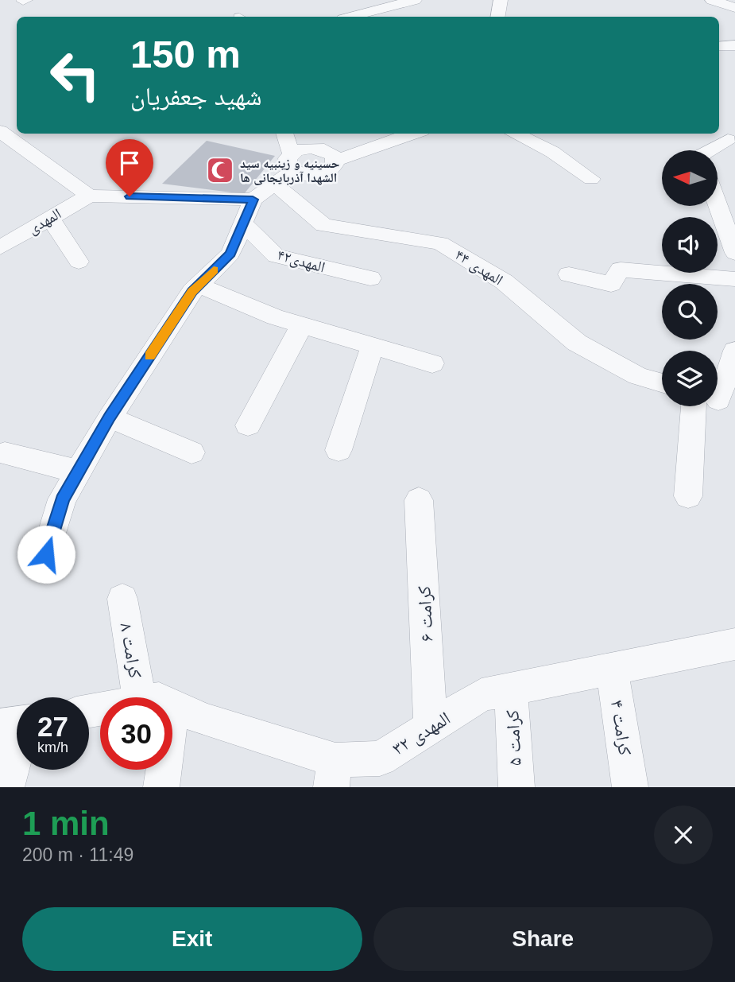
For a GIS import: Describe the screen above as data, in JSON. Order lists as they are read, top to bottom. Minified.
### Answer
{"streets":{"street":["المهدی","المهدی۴۲","المهدی ۴۴","کرامت ۶","کرامت ۸","کرامت ۴","المهدی ۳۲","کرامت ۵"]},"crossings":[["کرامت ۶","المهدی ۳۲"],["کرامت ۴","المهدی ۳۲"],["المهدی ۳۲","کرامت ۵"]],"places":{"mosque":["حسینیه و زینبیه سید الشهدا آذربایجانی ها"]},"north":"left","page":{"turn":["150 m","شهید جعفریان"],"speed":"27 km/h","limit":"30","heading":["1 min","200 m · 11:49"],"buttons":["Exit","Share"]}}
